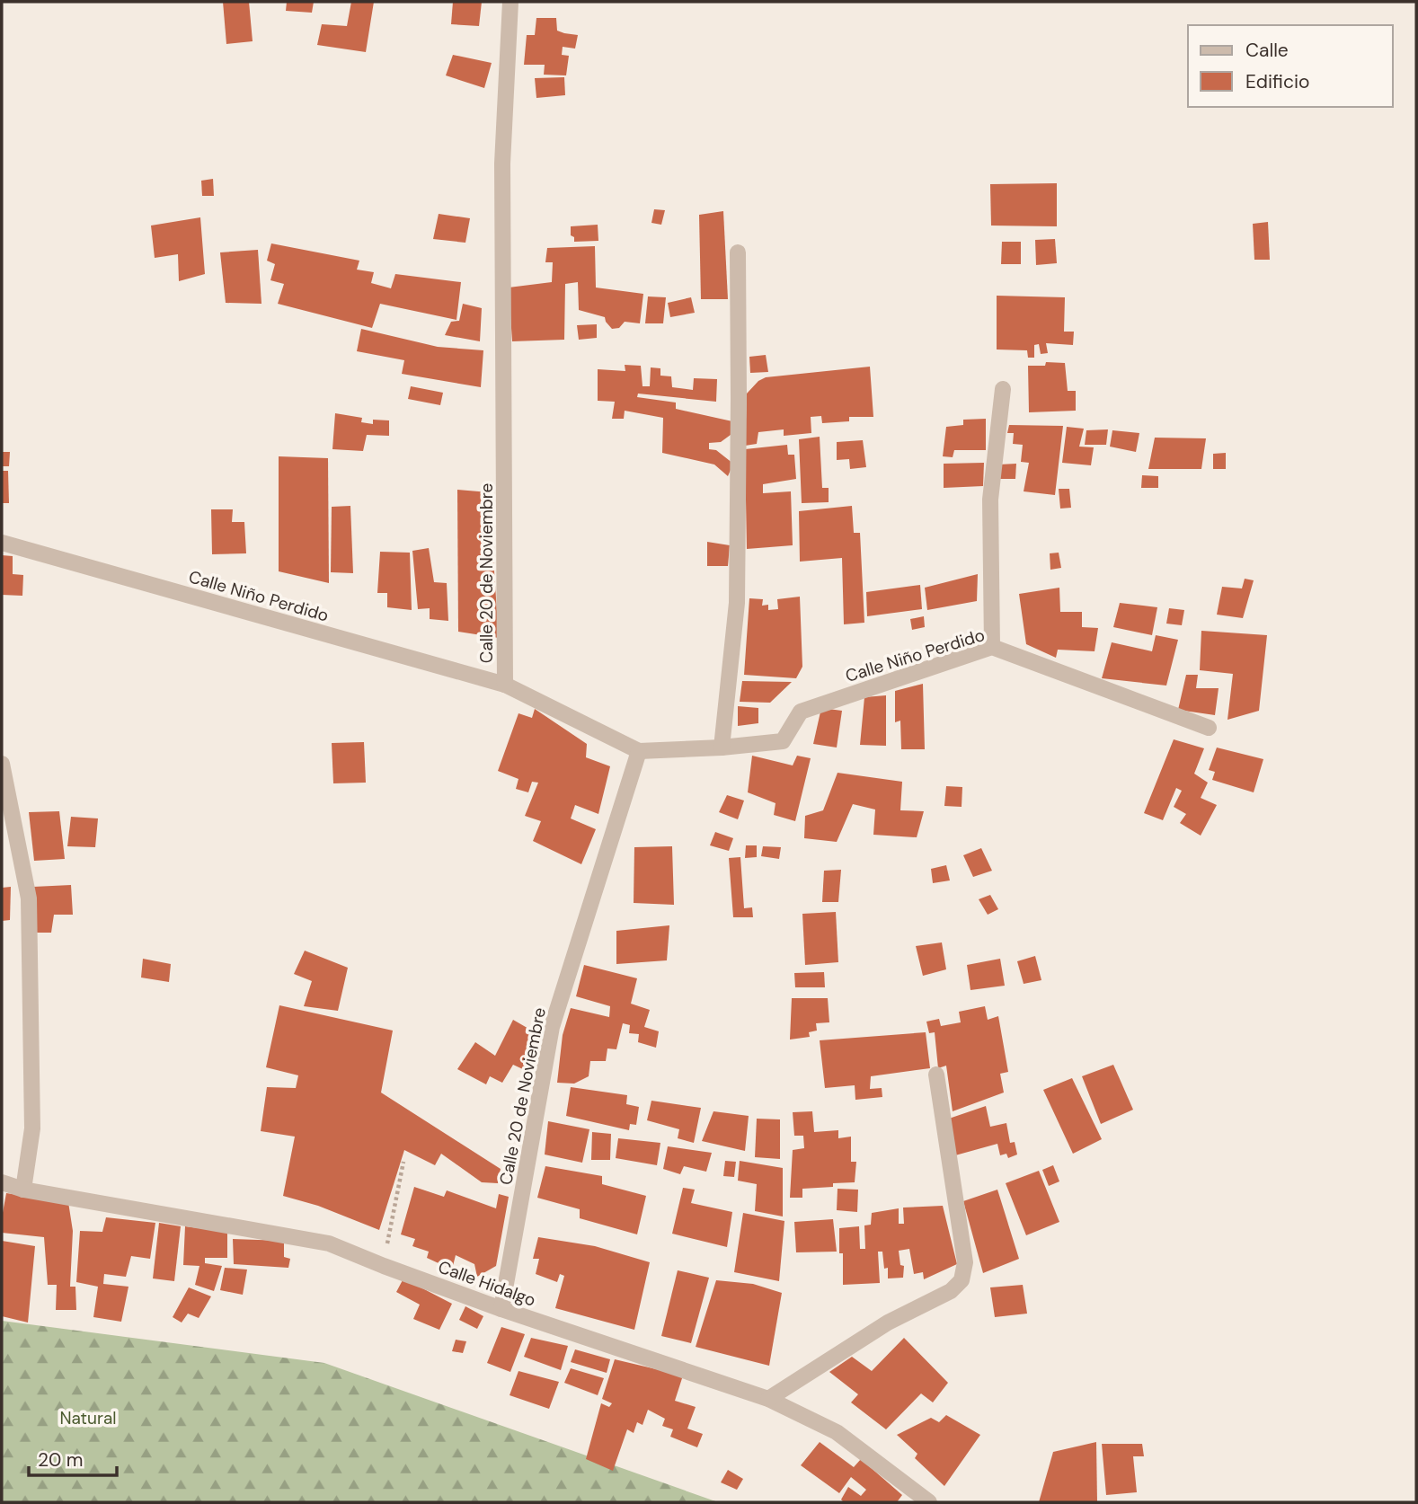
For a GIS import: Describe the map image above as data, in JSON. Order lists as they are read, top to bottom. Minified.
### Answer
{"streets":{"street":["Calle 20 de Noviembre","Calle Niño Perdido","Calle Hidalgo"]},"crossings":[["Calle 20 de Noviembre","Calle Niño Perdido"],["Calle 20 de Noviembre","Calle Hidalgo"]],"parks":["Natural"],"legend":["Calle","Edificio"],"scale_bar":"20 m"}
